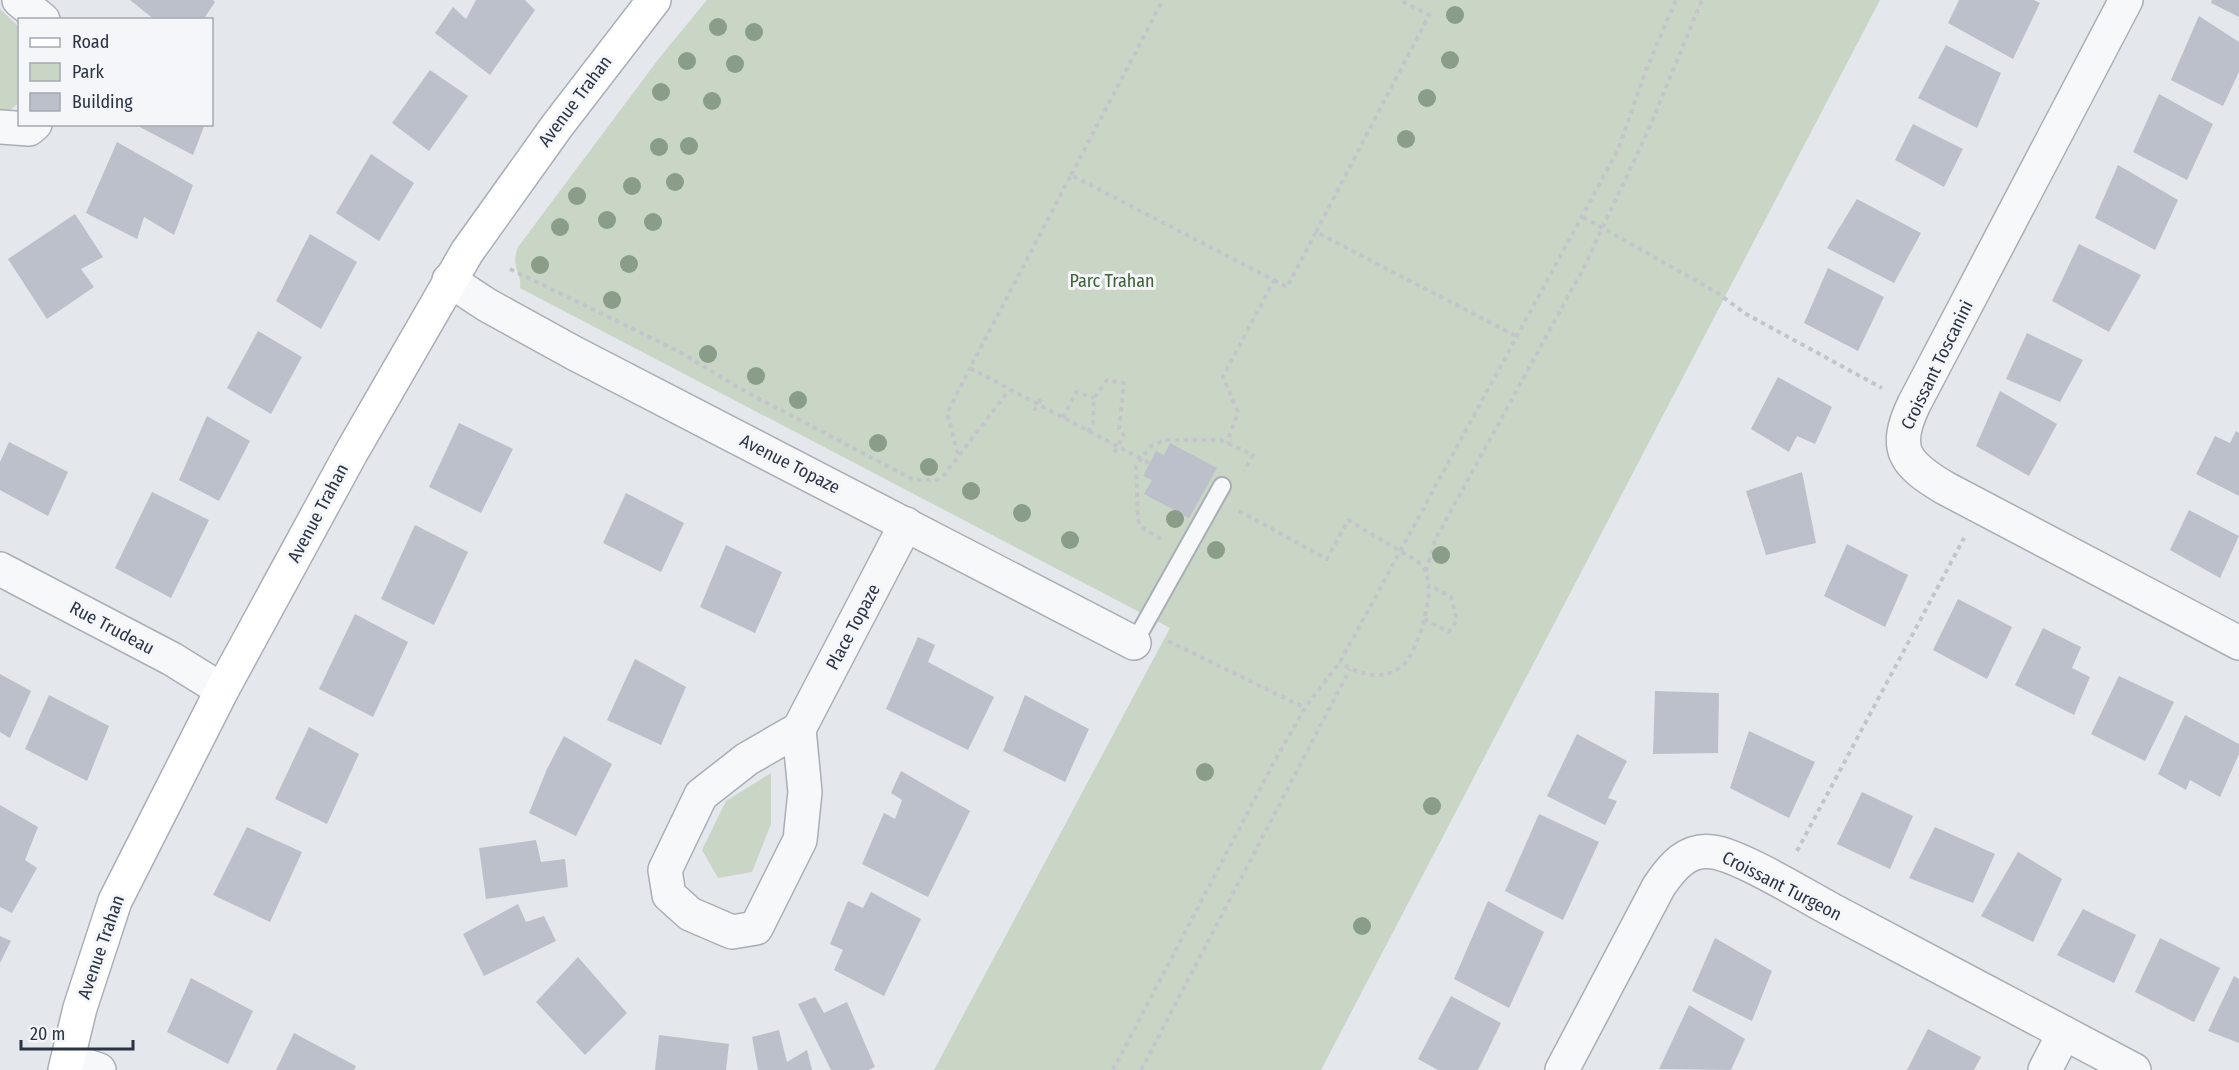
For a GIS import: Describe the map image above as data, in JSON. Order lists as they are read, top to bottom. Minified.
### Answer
{"streets":{"street":["Avenue Trahan","Croissant Toscanini","Avenue Topaze","Place Topaze","Rue Trudeau","Croissant Turgeon"]},"crossings":[["Avenue Trahan","Avenue Topaze"],["Avenue Trahan","Rue Trudeau"],["Avenue Topaze","Place Topaze"]],"parks":["Parc Trahan"],"legend":["Road","Park","Building"],"scale_bar":"20 m"}
